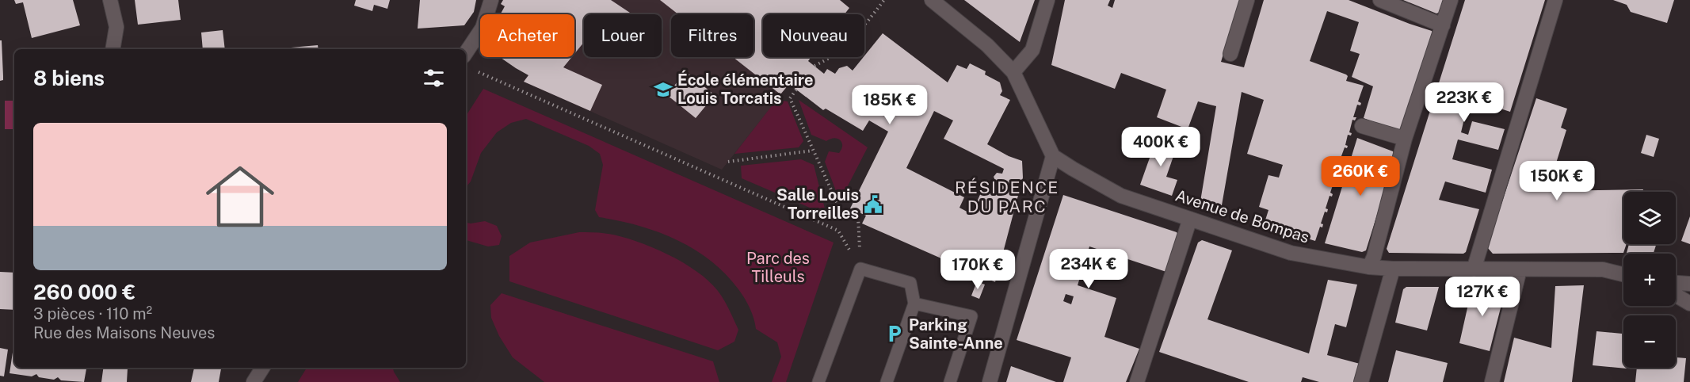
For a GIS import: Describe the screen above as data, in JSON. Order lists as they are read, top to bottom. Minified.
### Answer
{"streets":{"street":["Avenue de Bompas"]},"districts":["RÉSIDENCE DU PARC"],"parks":["Parc des Tilleuls"],"places":{"school or university":["École élémentaire Louis Torcatis"],"public building":["Salle Louis Torreilles"],"parking":["Parking Sainte-Anne"]},"page":{"chip":["Acheter","Louer","Filtres","Nouveau"],"heading":"8 biens","price":["223K €","185K €","400K €","260K €","150K €","234K €","170K €","127K €"],"list":[{"name":"260 000 €","note":"3 pièces · 110 m² · Rue des Maisons Neuves"}],"map_buttons":["+","−"]}}
